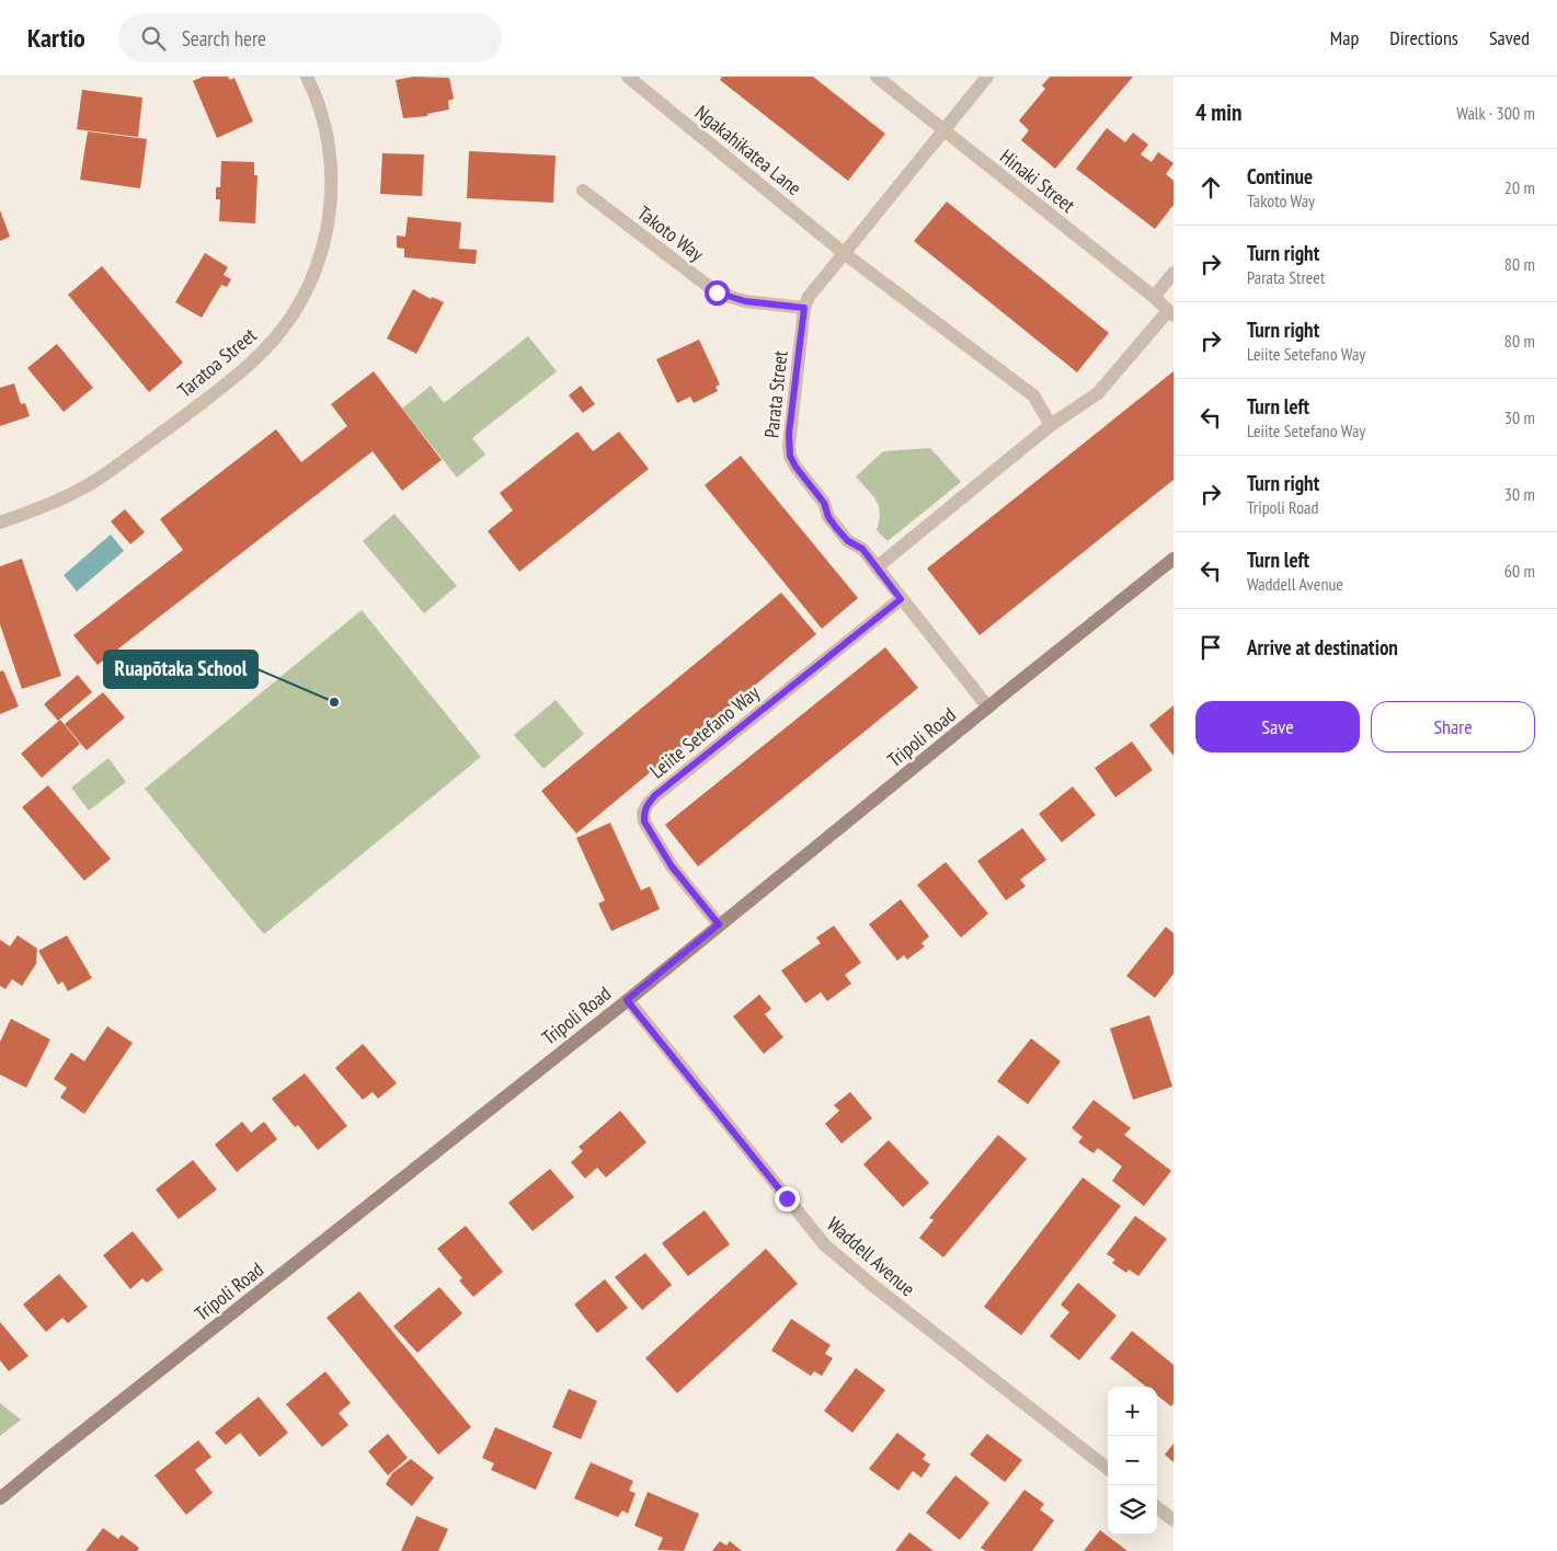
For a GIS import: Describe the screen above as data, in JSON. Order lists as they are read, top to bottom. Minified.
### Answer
{"streets":{"street":["Ngakahikatea Lane","Hinaki Street","Takoto Way","Taratoa Street","Parata Street","Leiite Setefano Way","Tripoli Road","Waddell Avenue"]},"crossings":[["Ngakahikatea Lane","Parata Street"],["Hinaki Street","Parata Street"],["Takoto Way","Parata Street"],["Parata Street","Leiite Setefano Way"],["Parata Street","Tripoli Road"],["Leiite Setefano Way","Tripoli Road"],["Tripoli Road","Waddell Avenue"]],"places":["Ruapōtaka School"],"page":{"header":"Kartio","search":"Search here","nav":["Map","Directions","Saved"],"heading":["4 min","Walk · 300 m"],"list":[["Continue","Takoto Way","20 m"],["Turn right","Parata Street","80 m"],["Turn right","Leiite Setefano Way","80 m"],["Turn left","Leiite Setefano Way","30 m"],["Turn right","Tripoli Road","30 m"],["Turn left","Waddell Avenue","60 m"],"Arrive at destination"],"buttons":["Save","Share"],"map_buttons":["+","−"]}}
